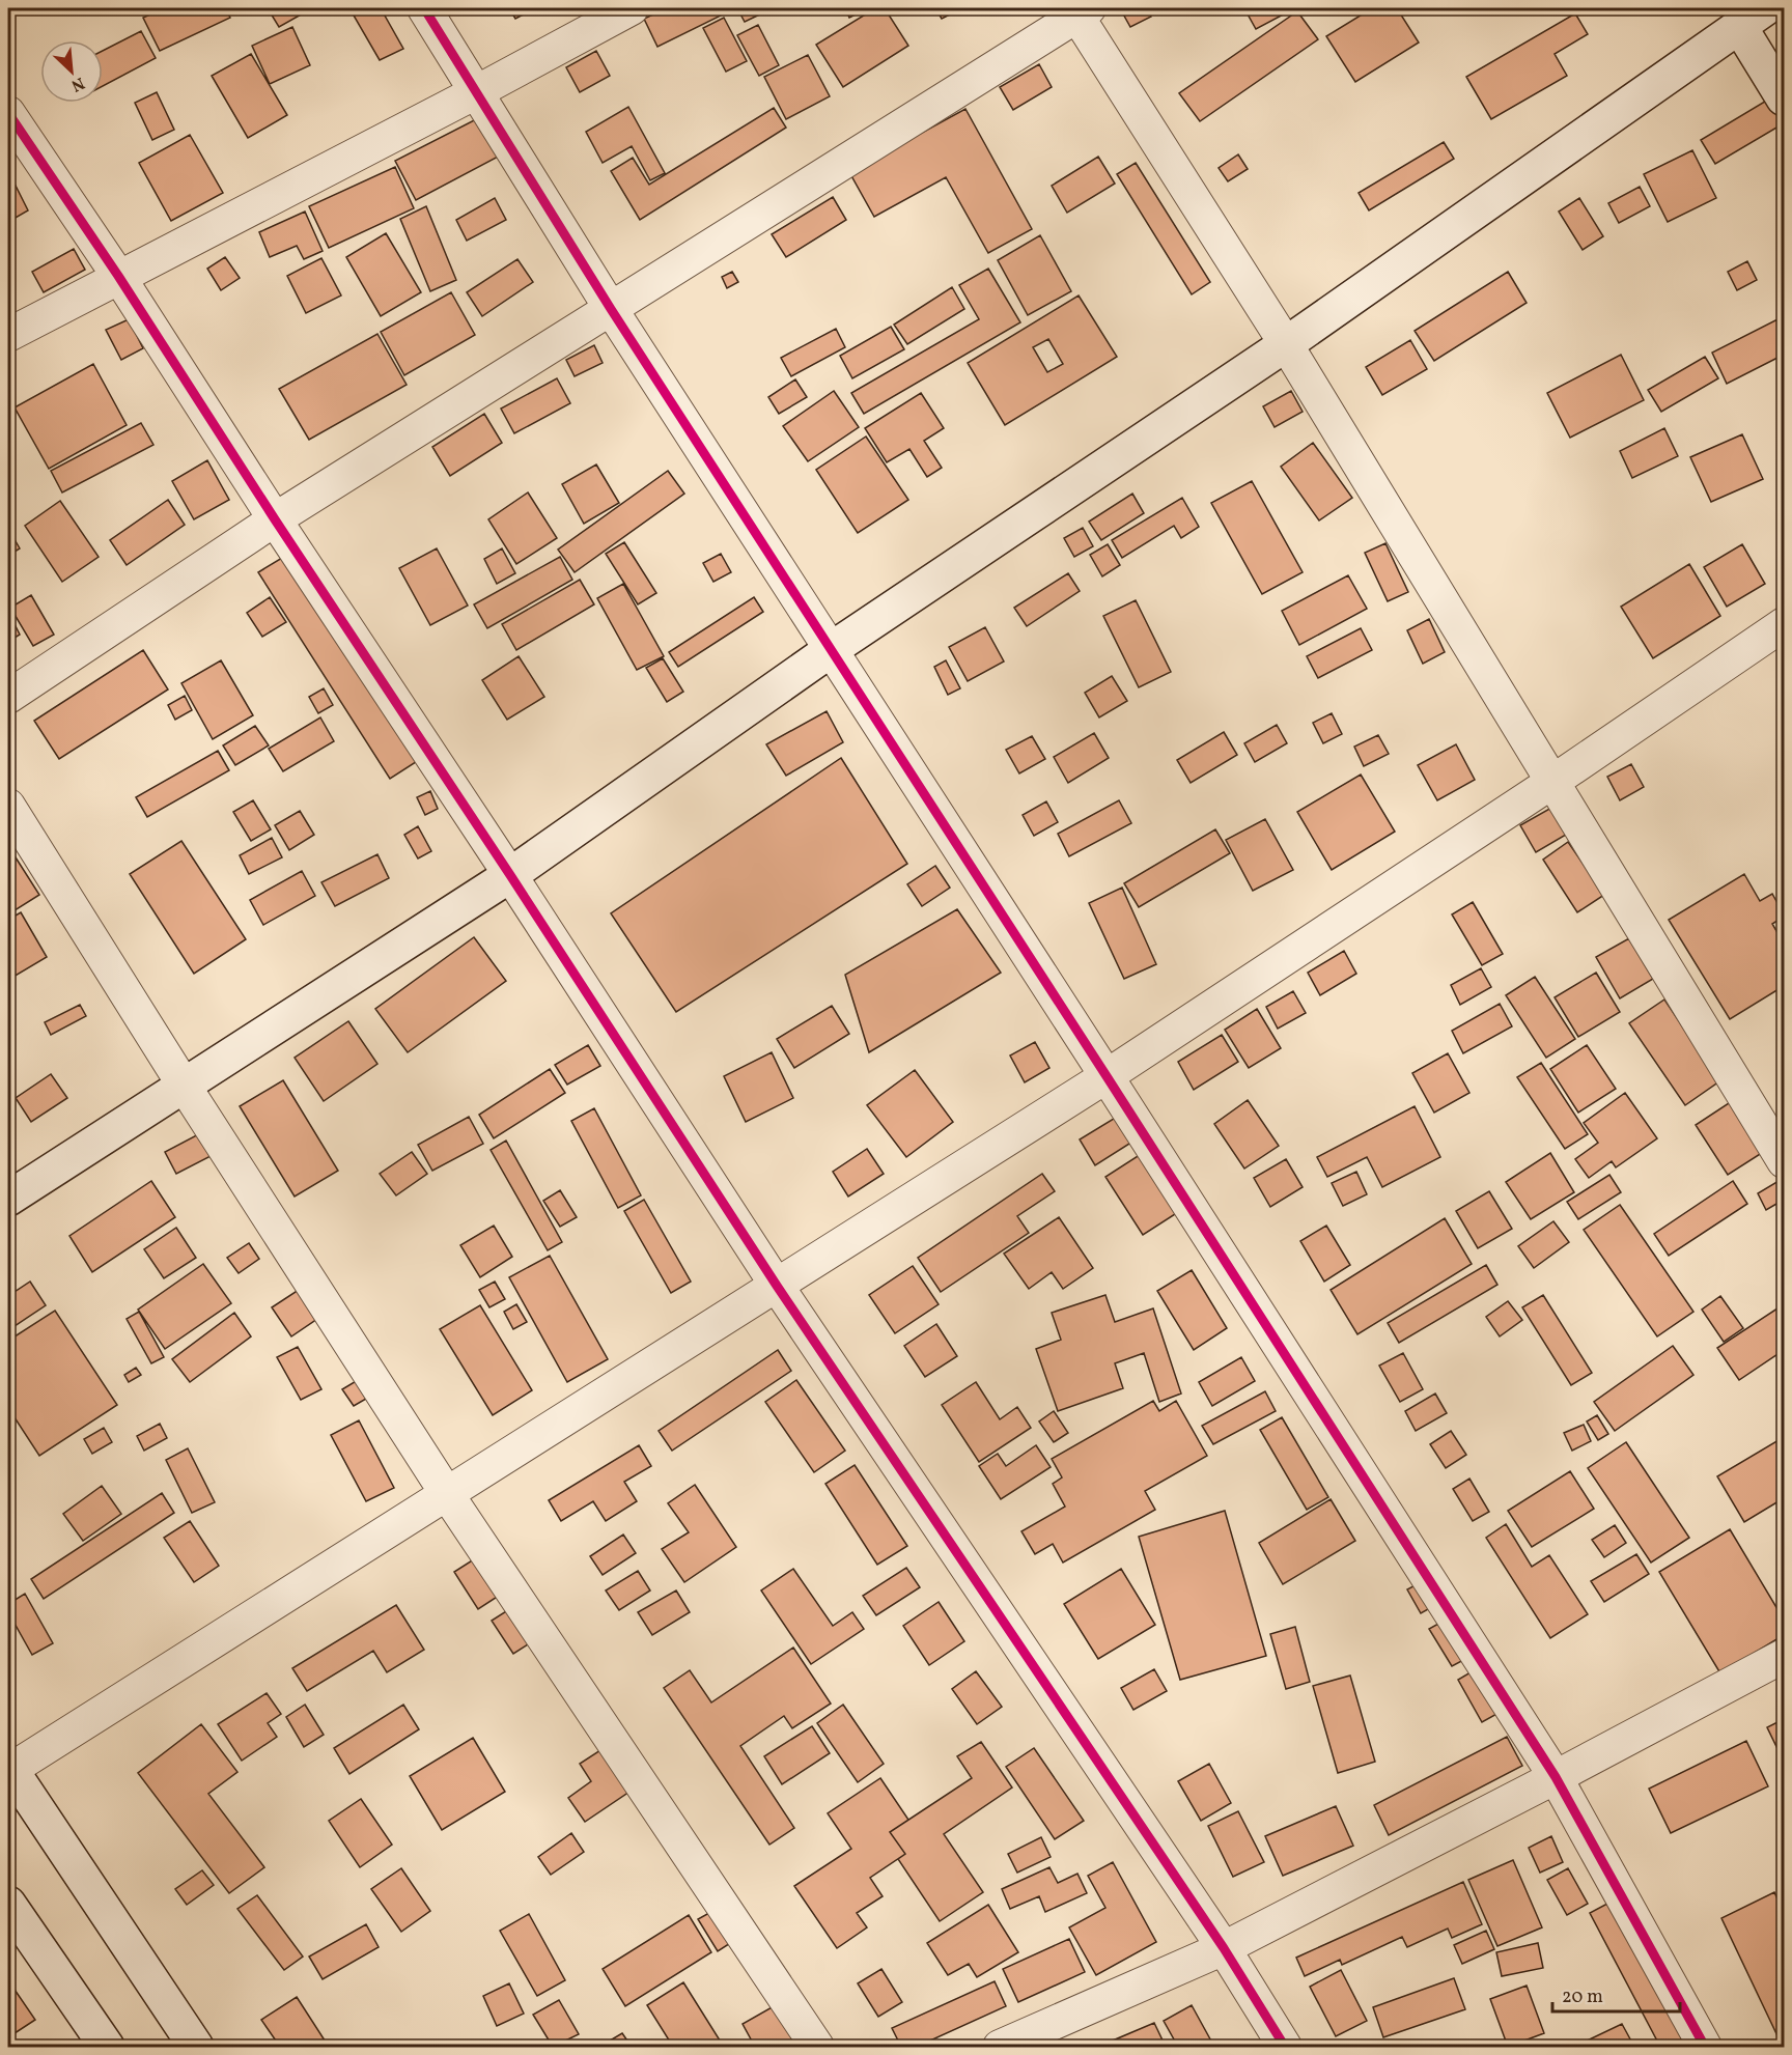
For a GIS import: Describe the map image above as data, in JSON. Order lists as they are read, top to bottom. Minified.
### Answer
{"scale_bar":"20 m","north":"bottom right"}
